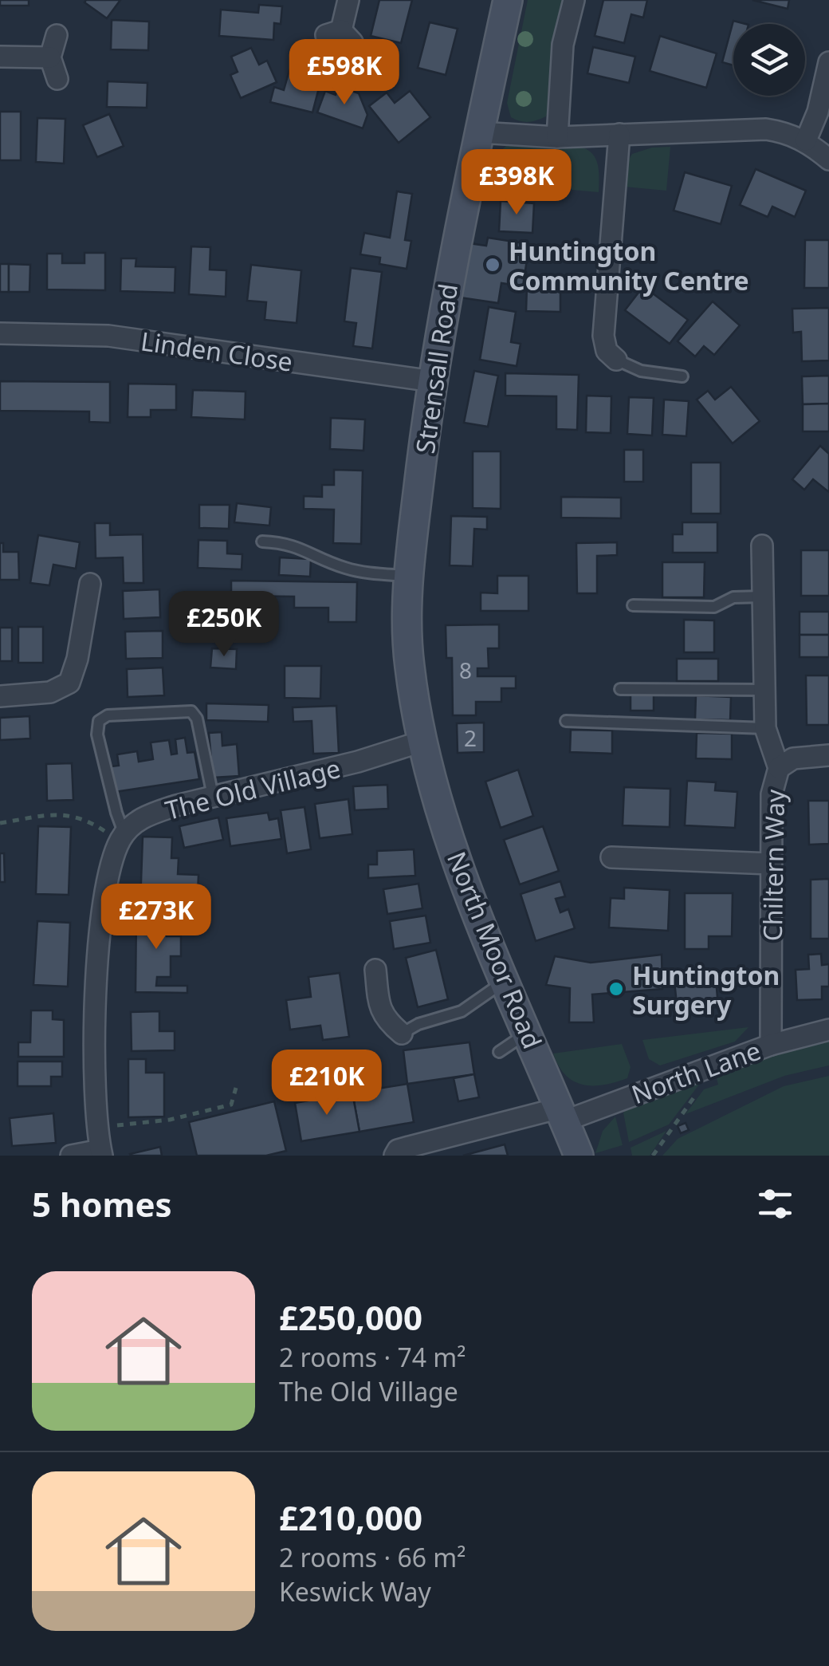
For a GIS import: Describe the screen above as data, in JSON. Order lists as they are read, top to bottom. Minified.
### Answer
{"streets":{"street":["Linden Close","Strensall Road","The Old Village","Chiltern Way","North Moor Road","North Lane"]},"crossings":[["Linden Close","Strensall Road"],["Strensall Road","The Old Village"],["Strensall Road","North Moor Road"],["The Old Village","North Moor Road"],["Chiltern Way","North Lane"],["North Moor Road","North Lane"]],"places":["Huntington Community Centre","Huntington Surgery"],"house_numbers":["8","2"],"page":{"price":["£598K","£398K","£250K","£273K","£210K"],"heading":"5 homes","list":[{"name":"£250,000","note":"2 rooms · 74 m² · The Old Village"},{"name":"£210,000","note":"2 rooms · 66 m² · Keswick Way"}]}}
